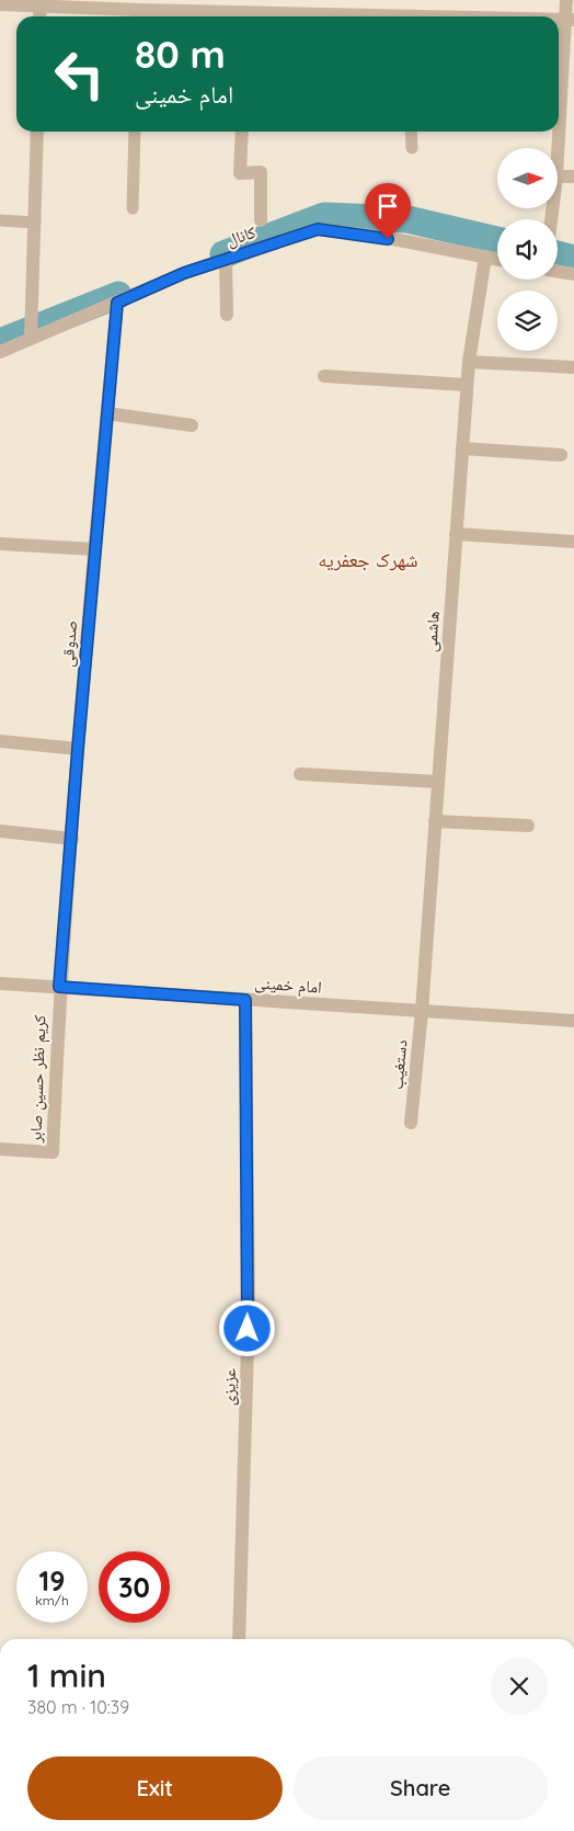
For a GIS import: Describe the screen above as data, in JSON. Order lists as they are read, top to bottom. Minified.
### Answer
{"streets":{"street":["کانال","هاشمی","صدوقی","امام خمینی","دستغیب","کریم نظر حسین صابر","عزیزی"]},"crossings":[["کانال","هاشمی"],["کانال","صدوقی"],["هاشمی","امام خمینی"],["هاشمی","دستغیب"],["صدوقی","امام خمینی"],["صدوقی","کریم نظر حسین صابر"],["امام خمینی","دستغیب"],["امام خمینی","کریم نظر حسین صابر"],["امام خمینی","عزیزی"]],"districts":["شهرک جعفریه"],"north":"right","page":{"turn":["80 m","امام خمینی"],"speed":"19 km/h","limit":"30","heading":["1 min","380 m · 10:39"],"buttons":["Exit","Share"]}}
